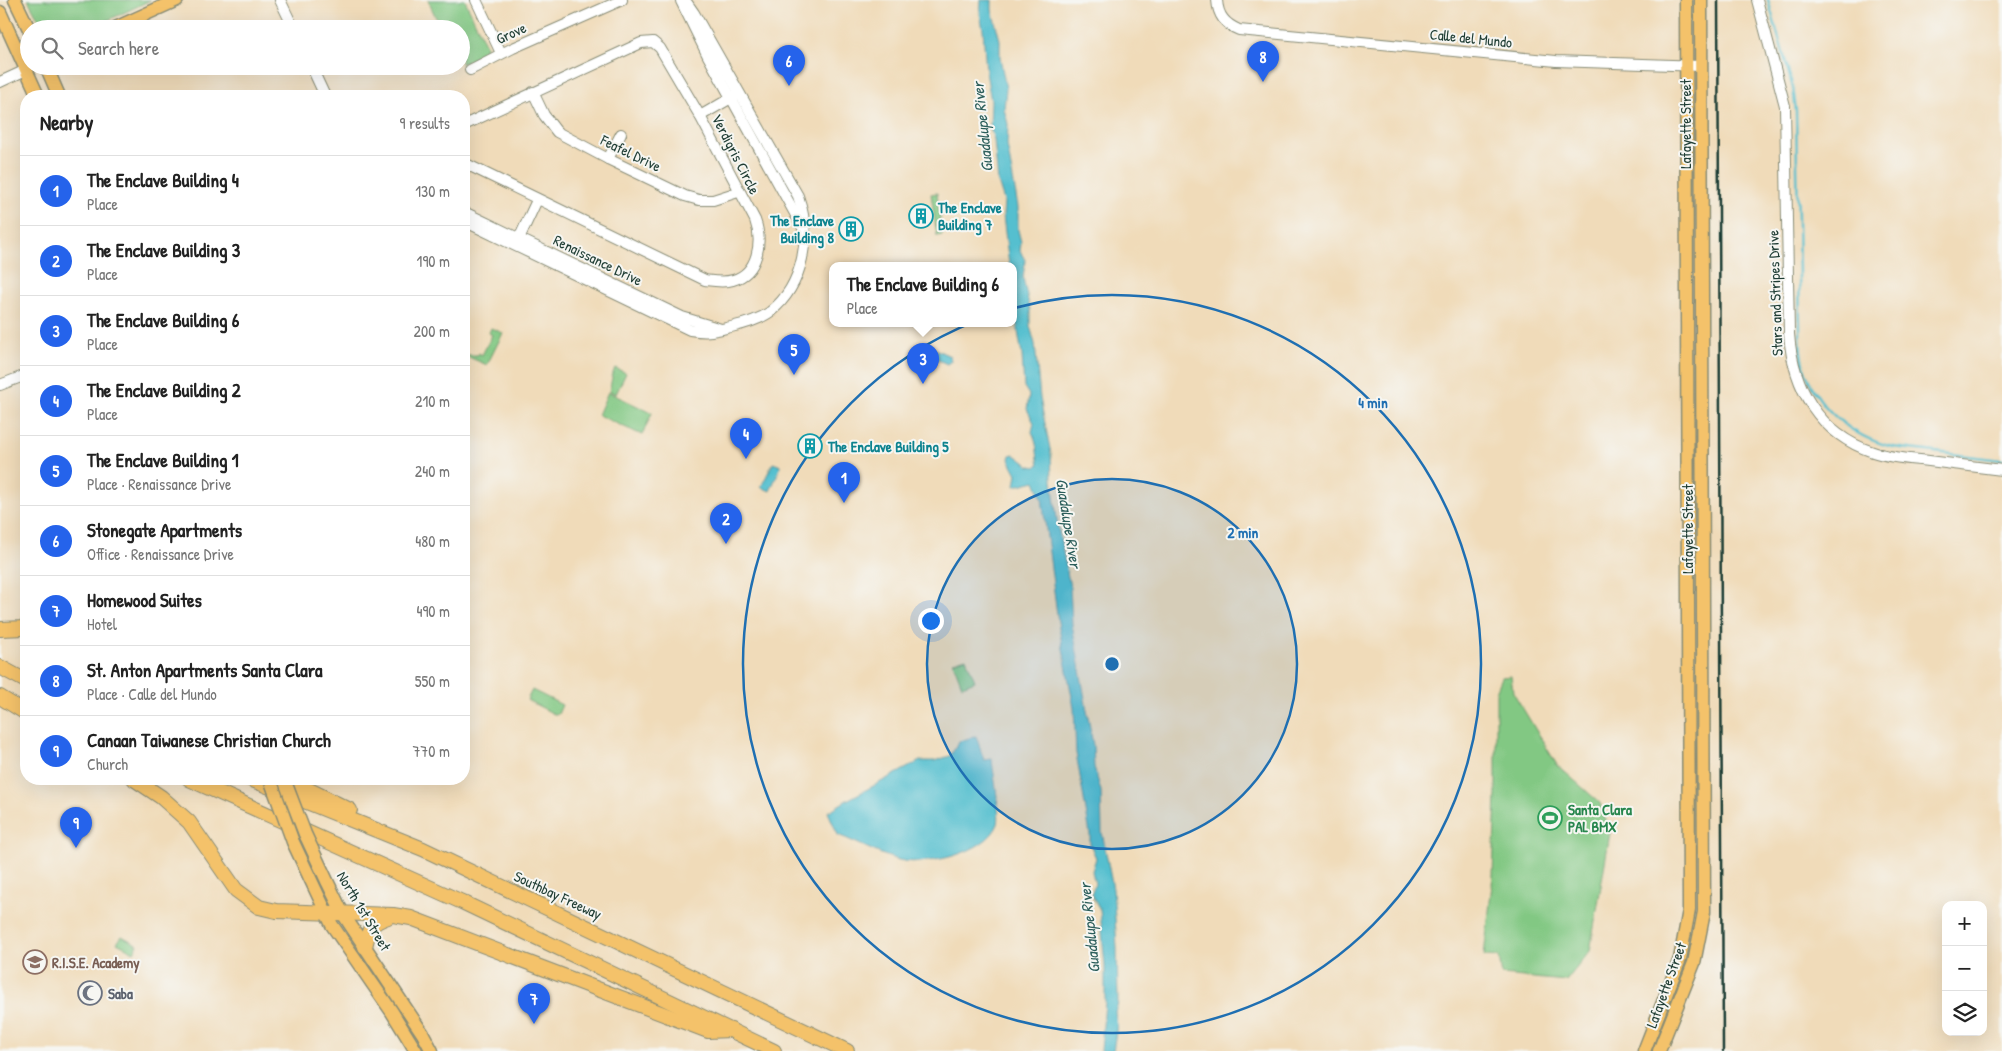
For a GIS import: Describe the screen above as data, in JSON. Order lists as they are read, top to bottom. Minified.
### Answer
{"streets":{"highway":["Southbay Freeway"],"main road":["Lafayette Street","North 1st Street"],"street":["Grove","Calle del Mundo","Feafel Drive","Verdigris Circle","Renaissance Drive","Stars and Stripes Drive"]},"crossings":[["Calle del Mundo","Lafayette Street"],["Feafel Drive","Verdigris Circle"]],"water":["Guadalupe River"],"places":{"building":["The Enclave Building 7","The Enclave Building 8","The Enclave Building 5"],"sports":["Santa Clara PAL BMX"],"school or university":["R.I.S.E. Academy"],"mosque":["Saba"]},"page":{"search":"Search here","pins":["8","6","5","3","4","1","2","9","7"],"heading":["Nearby","9 results"],"list":[{"mark":"1","name":"The Enclave Building 4","note":"Place","value":"130 m"},{"mark":"2","name":"The Enclave Building 3","note":"Place","value":"190 m"},{"mark":"3","name":"The Enclave Building 6","note":"Place","value":"200 m"},{"mark":"4","name":"The Enclave Building 2","note":"Place","value":"210 m"},{"mark":"5","name":"The Enclave Building 1","note":"Place · Renaissance Drive","value":"240 m"},{"mark":"6","name":"Stonegate Apartments","note":"Office · Renaissance Drive","value":"480 m"},{"mark":"7","name":"Homewood Suites","note":"Hotel","value":"490 m"},{"mark":"8","name":"St. Anton Apartments Santa Clara","note":"Place · Calle del Mundo","value":"550 m"},{"mark":"9","name":"Canaan Taiwanese Christian Church","note":"Church","value":"770 m"}],"popup":["The Enclave Building 6","Place"],"map_buttons":["+","−"]},"rings":["4 min","2 min"]}
